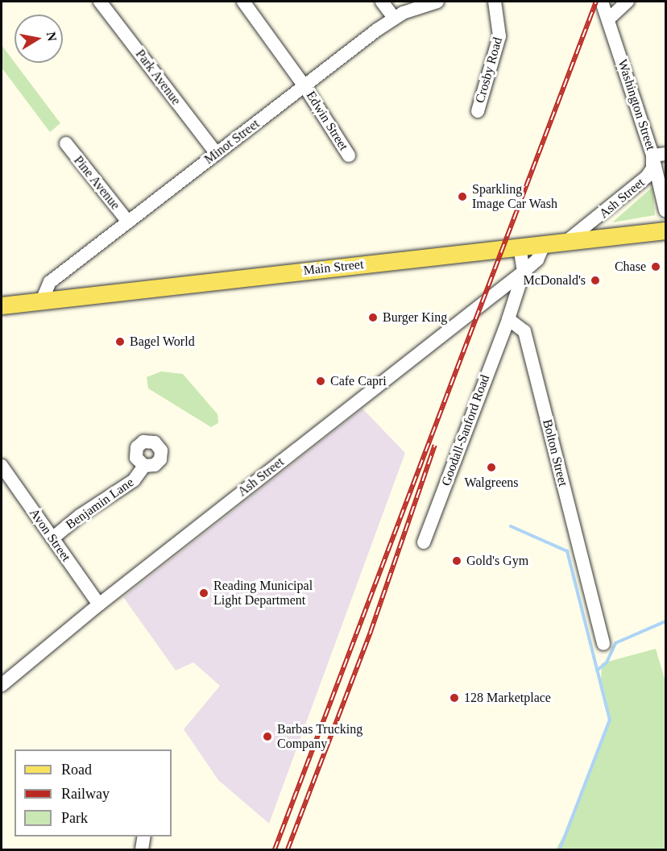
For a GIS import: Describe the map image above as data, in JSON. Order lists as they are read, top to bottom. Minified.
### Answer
{"streets":{"main road":["Main Street"],"street":["Crosby Road","Park Avenue","Washington Street","Edwin Street","Minot Street","Pine Avenue","Ash Street","Goodall-Sanford Road","Bolton Street","Benjamin Lane","Avon Street"]},"crossings":[["Park Avenue","Minot Street"],["Washington Street","Ash Street"],["Edwin Street","Minot Street"],["Minot Street","Pine Avenue"],["Minot Street","Main Street"],["Ash Street","Main Street"],["Ash Street","Avon Street"],["Goodall-Sanford Road","Bolton Street"],["Benjamin Lane","Avon Street"]],"places":["Sparkling Image Car Wash","Chase","McDonald's","Burger King","Bagel World","Cafe Capri","Walgreens","Gold's Gym","Reading Municipal Light Department","128 Marketplace","Barbas Trucking Company"],"legend":["Road","Railway","Park"],"north":"right"}
